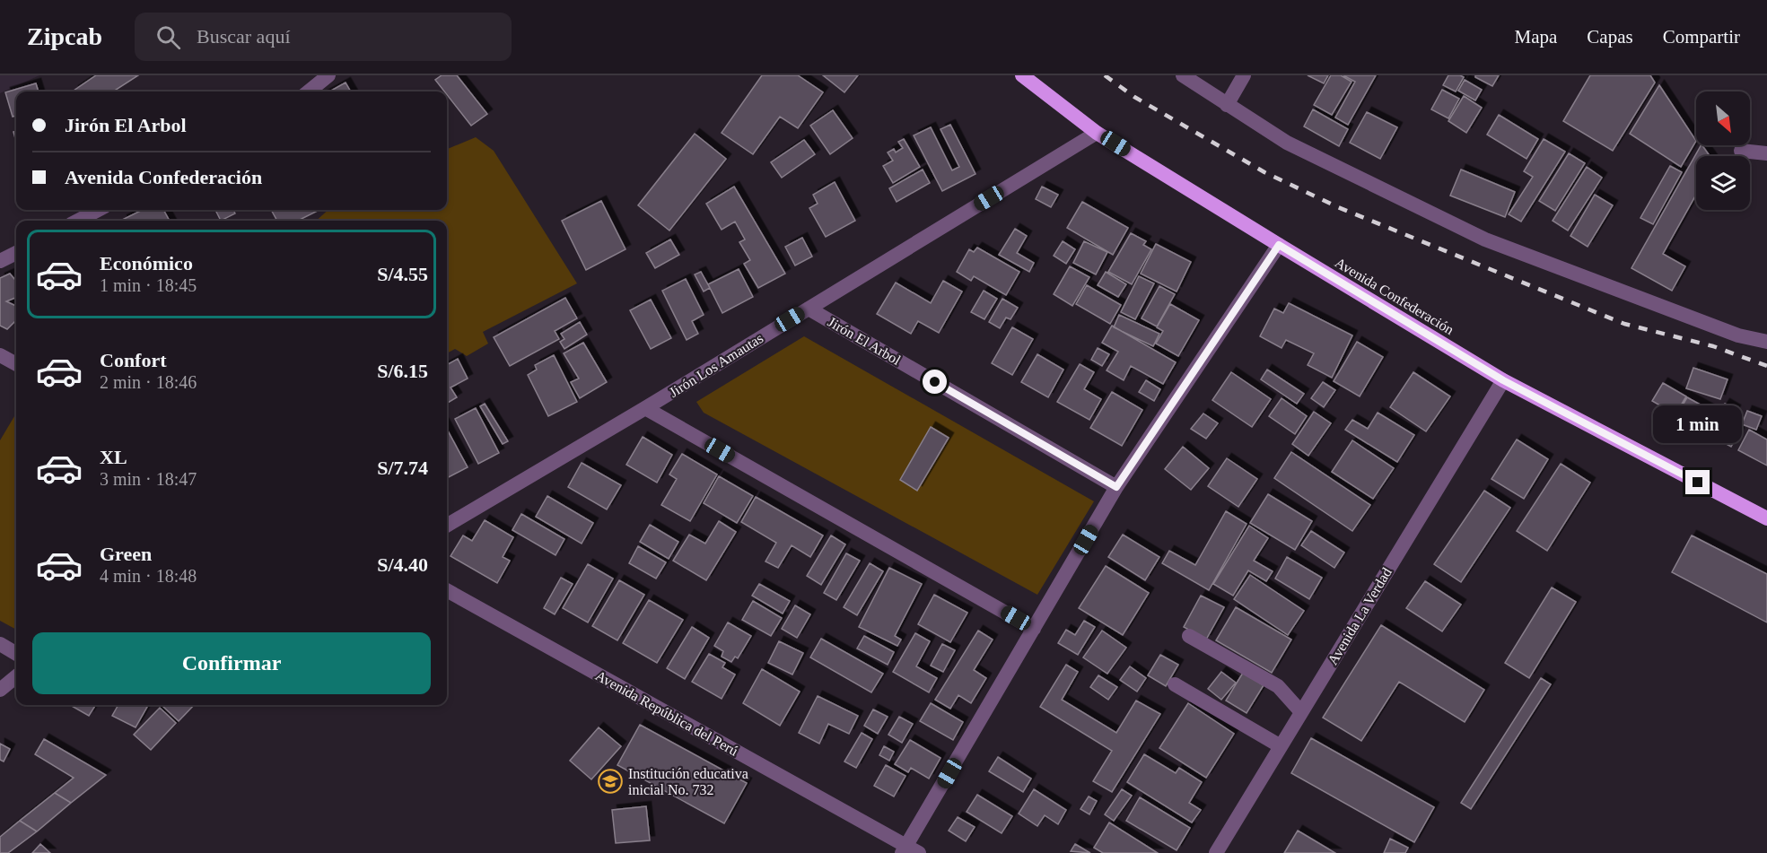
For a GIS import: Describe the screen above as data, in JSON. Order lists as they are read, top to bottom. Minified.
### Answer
{"streets":{"highway":["Avenida Confederación"],"street":["Jirón El Arbol","Jirón Los Amautas","Avenida La Verdad","Avenida República del Perú"]},"crossings":[["Avenida Confederación","Jirón Los Amautas"],["Avenida Confederación","Avenida La Verdad"],["Jirón El Arbol","Jirón Los Amautas"]],"places":{"school or university":["Institución educativa inicial No. 732"]},"north":"bottom right","page":{"header":"Zipcab","search":"Buscar aquí","nav":["Mapa","Capas","Compartir"],"banner":["Jirón El Arbol","Avenida Confederación"],"list":[{"name":"Económico","note":"1 min · 18:45","value":"S/4.55"},{"name":"Confort","note":"2 min · 18:46","value":"S/6.15"},{"name":"XL","note":"3 min · 18:47","value":"S/7.74"},{"name":"Green","note":"4 min · 18:48","value":"S/4.40"}],"bubble":"1 min","buttons":"Confirmar"}}
